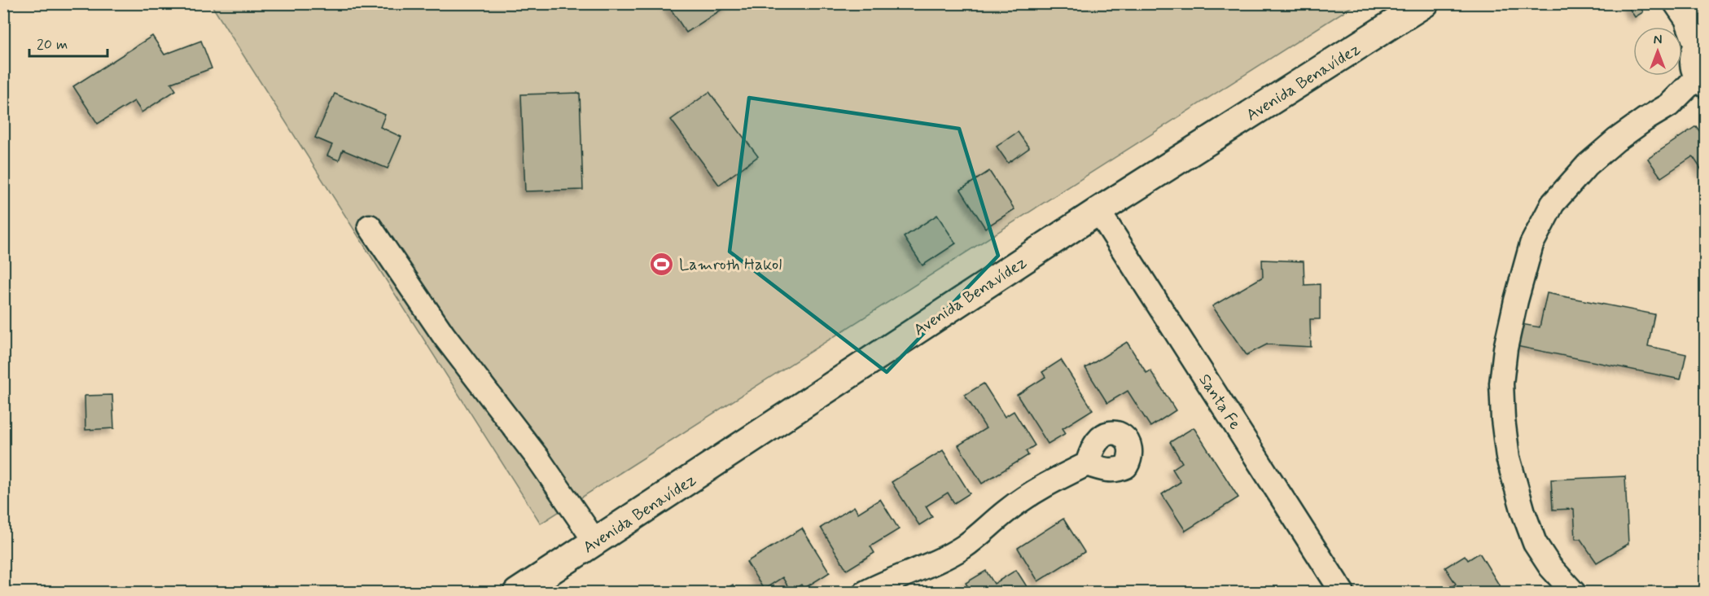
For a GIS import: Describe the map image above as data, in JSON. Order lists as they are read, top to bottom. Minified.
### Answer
{"streets":{"main road":["Avenida Benavídez"],"street":["Santa Fe"]},"crossings":[["Avenida Benavídez","Santa Fe"]],"places":{"sports":["Lamroth Hakol"]},"scale_bar":"20 m","north":"top"}
